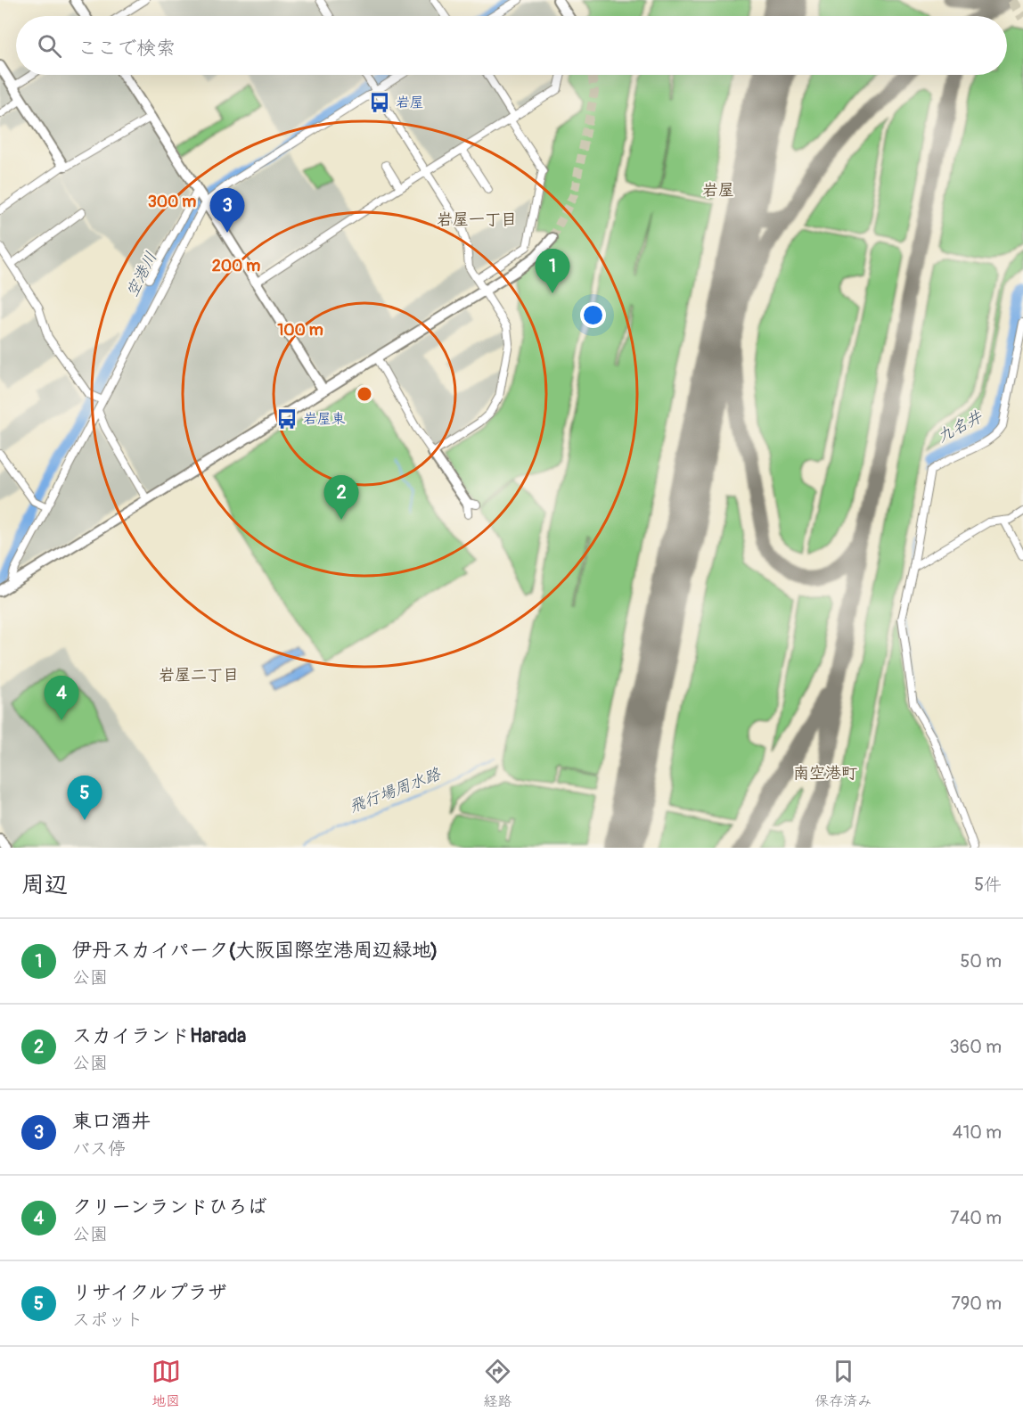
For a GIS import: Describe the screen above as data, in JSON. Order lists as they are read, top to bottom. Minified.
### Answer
{"districts":["岩屋","岩屋一丁目","岩屋二丁目","南空港町"],"water":["空港川","九名井","飛行場周水路"],"places":{"bus stop":["岩屋","岩屋東"]},"page":{"search":"ここで検索","pins":["3","1","2","4","5"],"heading":["周辺","5件"],"list":[{"mark":"1","name":"伊丹スカイパーク(大阪国際空港周辺緑地)","note":"公園","value":"50 m"},{"mark":"2","name":"スカイランドHarada","note":"公園","value":"360 m"},{"mark":"3","name":"東口酒井","note":"バス停","value":"410 m"},{"mark":"4","name":"クリーンランドひろば","note":"公園","value":"740 m"},{"mark":"5","name":"リサイクルプラザ","note":"スポット","value":"790 m"}],"nav":["地図","経路","保存済み"]},"rings":["300 m","200 m","100 m"]}
